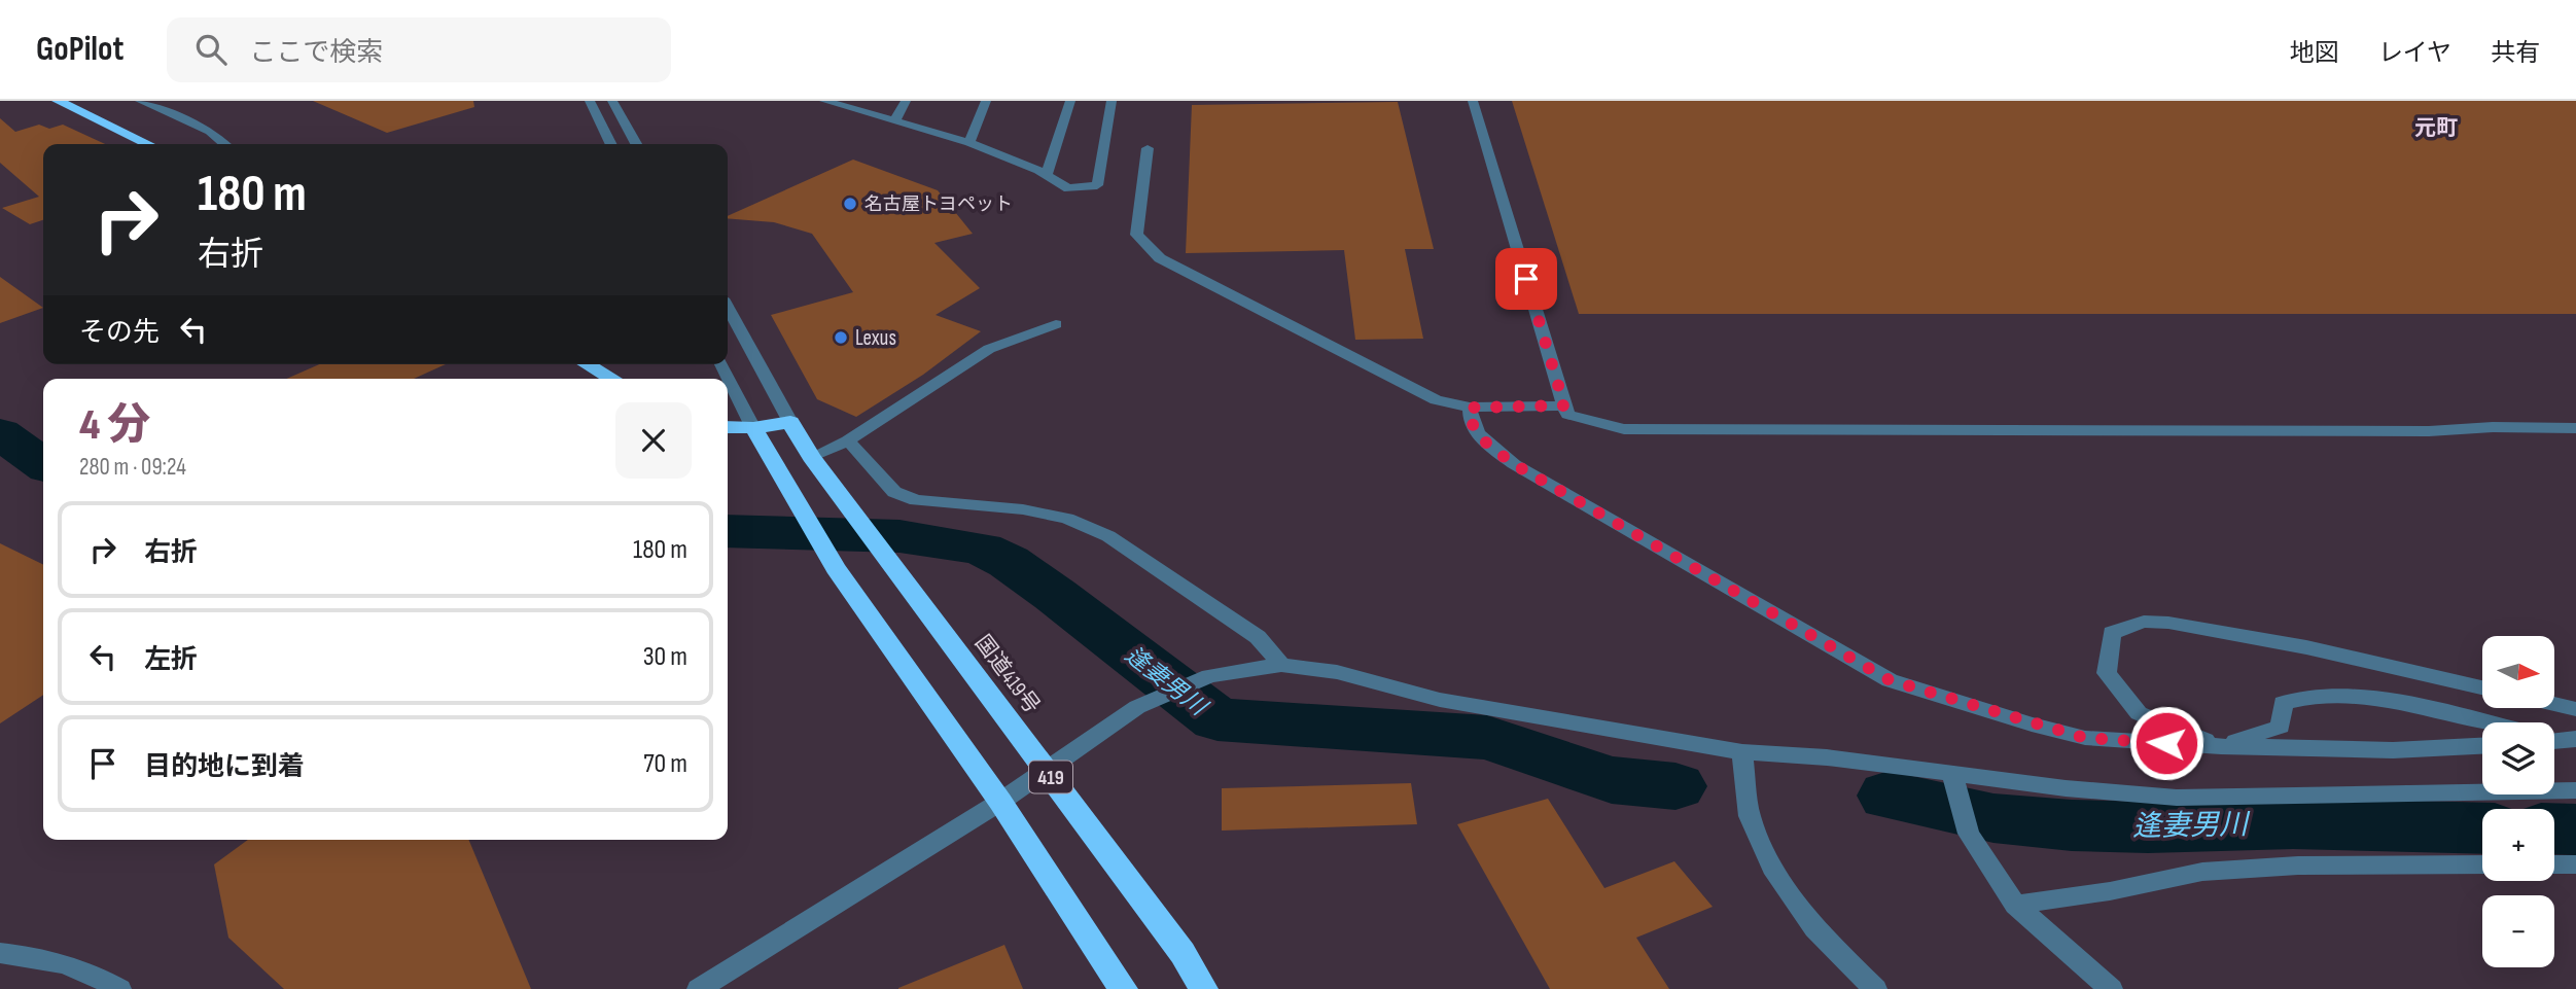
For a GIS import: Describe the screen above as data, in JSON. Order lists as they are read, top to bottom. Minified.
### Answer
{"streets":{"highway":["国道419号","419"]},"districts":["元町"],"water":["逢妻男川"],"places":["名古屋トヨペット","Lexus"],"north":"right","page":{"header":"GoPilot","search":"ここで検索","nav":["地図","レイヤ","共有"],"turn":["180 m","右折"],"then":"その先","heading":["4 分","280 m · 09:24"],"list":[{"name":"右折","value":"180 m"},{"name":"左折","value":"30 m"},{"name":"目的地に到着","value":"70 m"}],"map_buttons":["+","−"]}}
